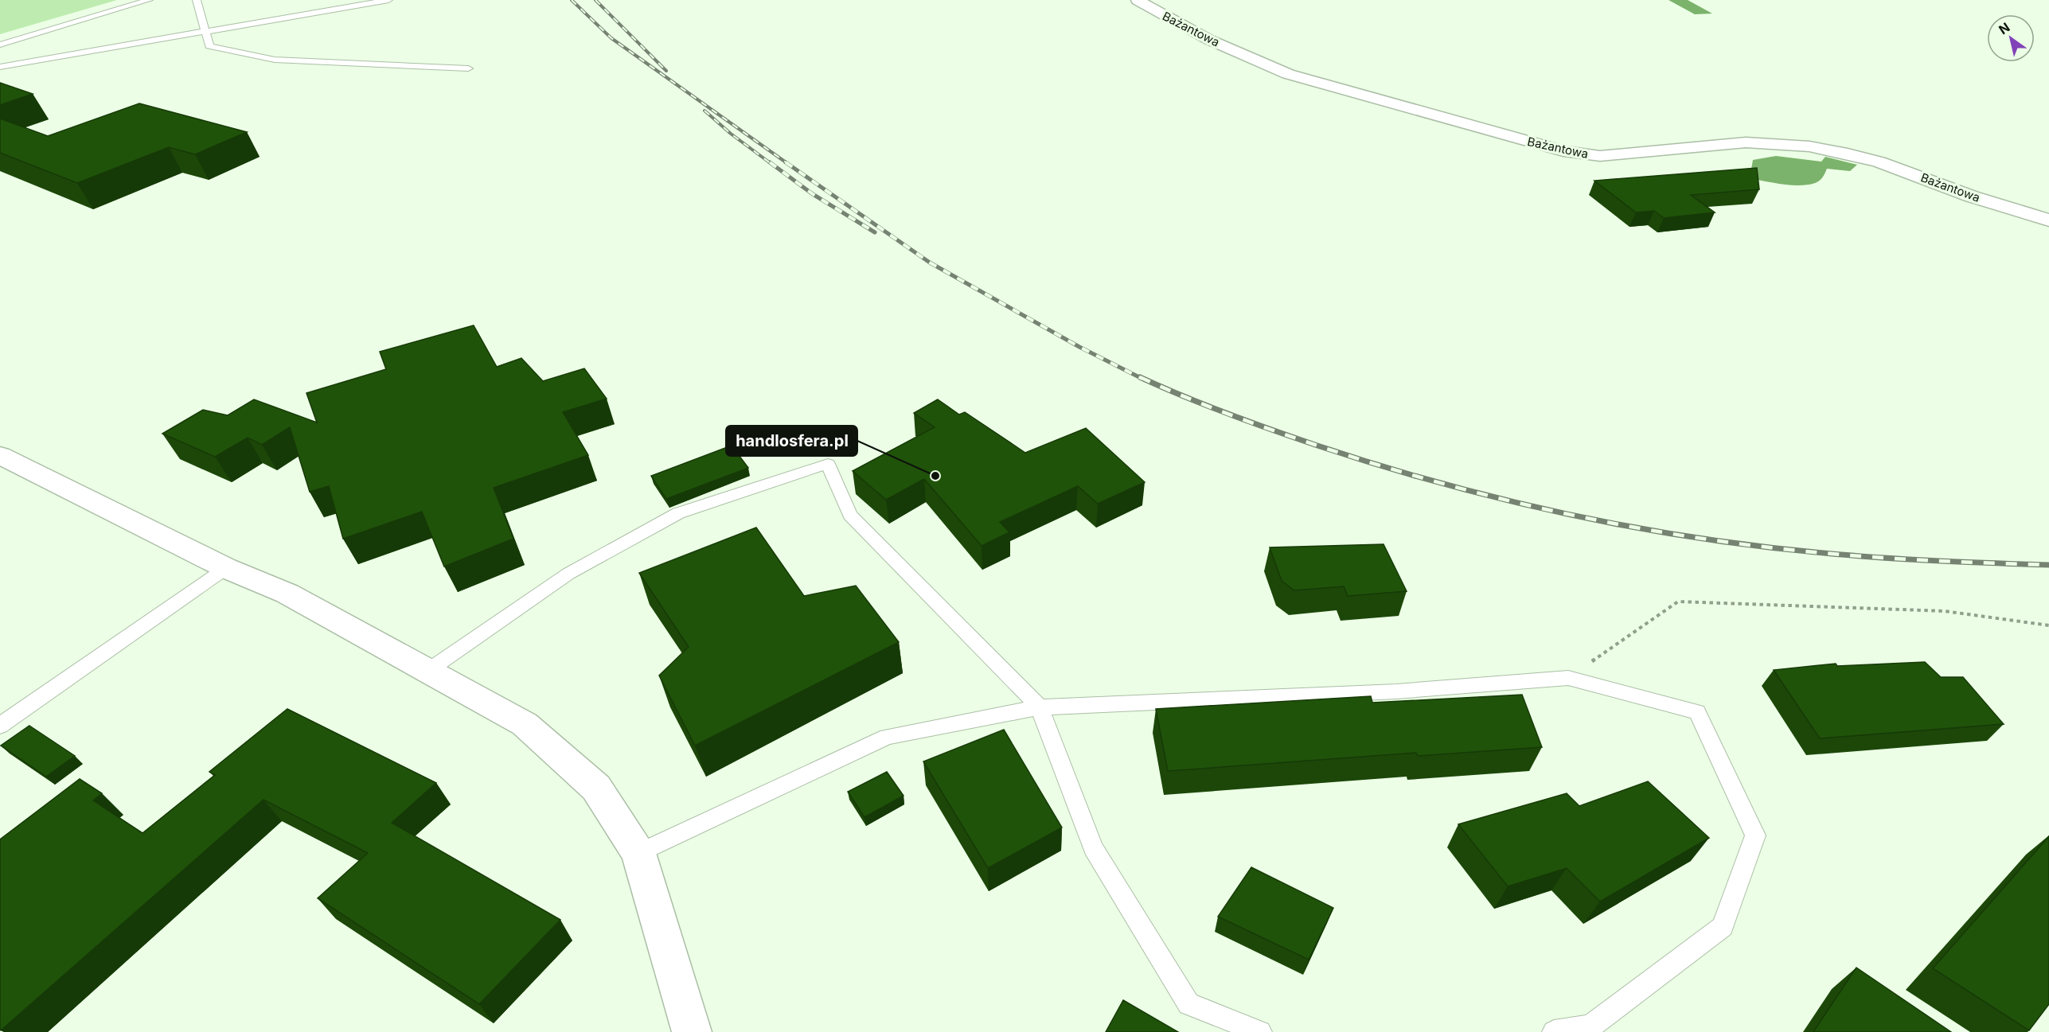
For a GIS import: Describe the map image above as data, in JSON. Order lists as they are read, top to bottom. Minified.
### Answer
{"streets":{"street":["Bażantowa"]},"places":["handlosfera.pl"],"north":"top left"}
